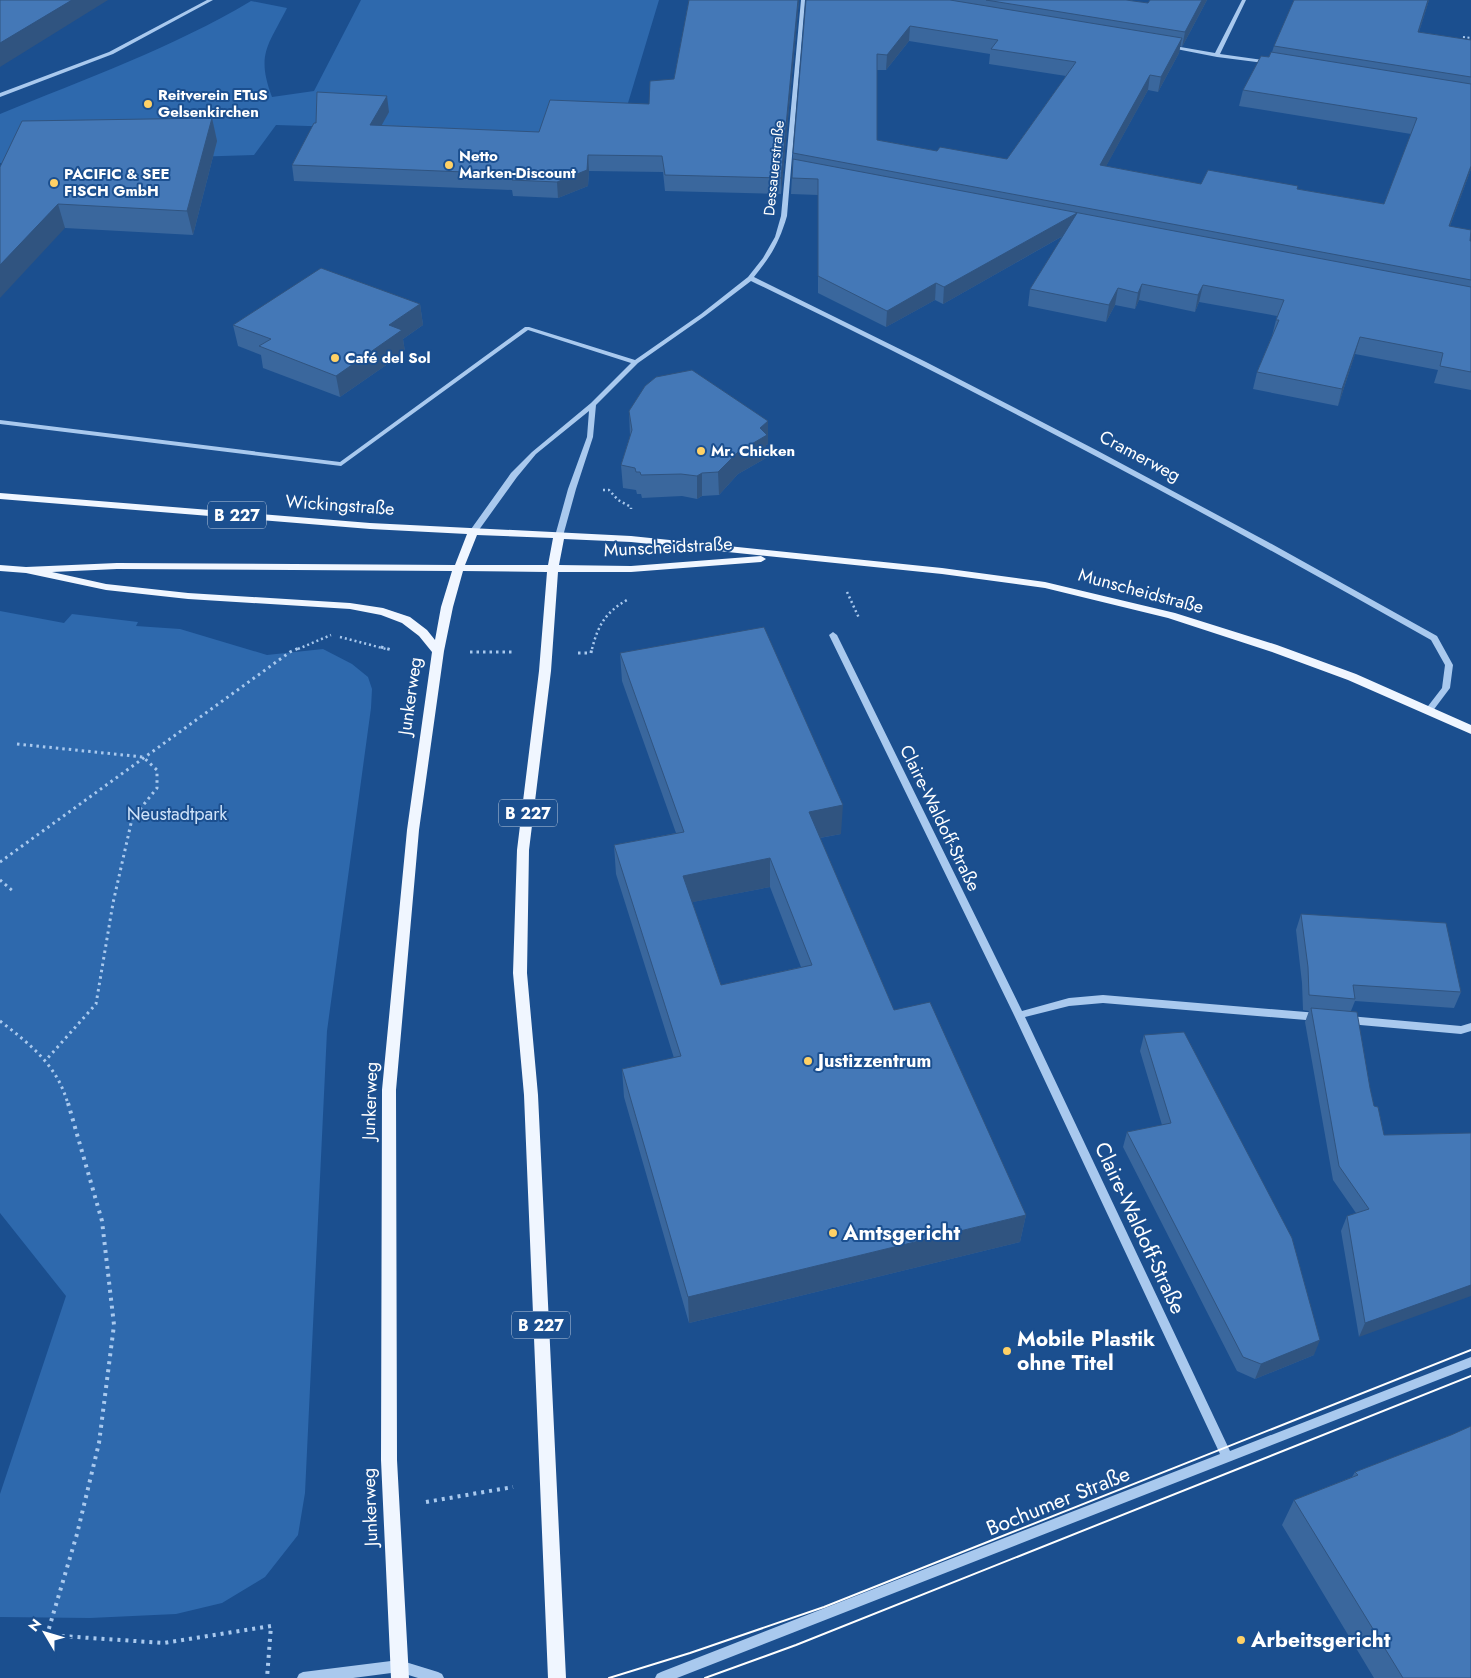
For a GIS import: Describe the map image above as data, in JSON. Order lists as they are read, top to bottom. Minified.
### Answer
{"streets":{"main road":["Wickingstraße","B 227","Munscheidstraße","Junkerweg"],"street":["Dessauerstraße","Cramerweg","Claire-Waldoff-Straße","Bochumer Straße"]},"crossings":[["Dessauerstraße","Cramerweg"],["Dessauerstraße","Wickingstraße"],["Dessauerstraße","Junkerweg"],["Cramerweg","Munscheidstraße"],["Wickingstraße","Munscheidstraße"],["Wickingstraße","Junkerweg"],["B 227","Munscheidstraße"],["Claire-Waldoff-Straße","Bochumer Straße"]],"parks":["Neustadtpark"],"places":["Reitverein ETuS Gelsenkirchen","Netto Marken-Discount","PACIFIC & SEE FISCH GmbH","Café del Sol","Mr. Chicken","Justizzentrum","Amtsgericht","Mobile Plastik ohne Titel","Arbeitsgericht"],"north":"top left"}
